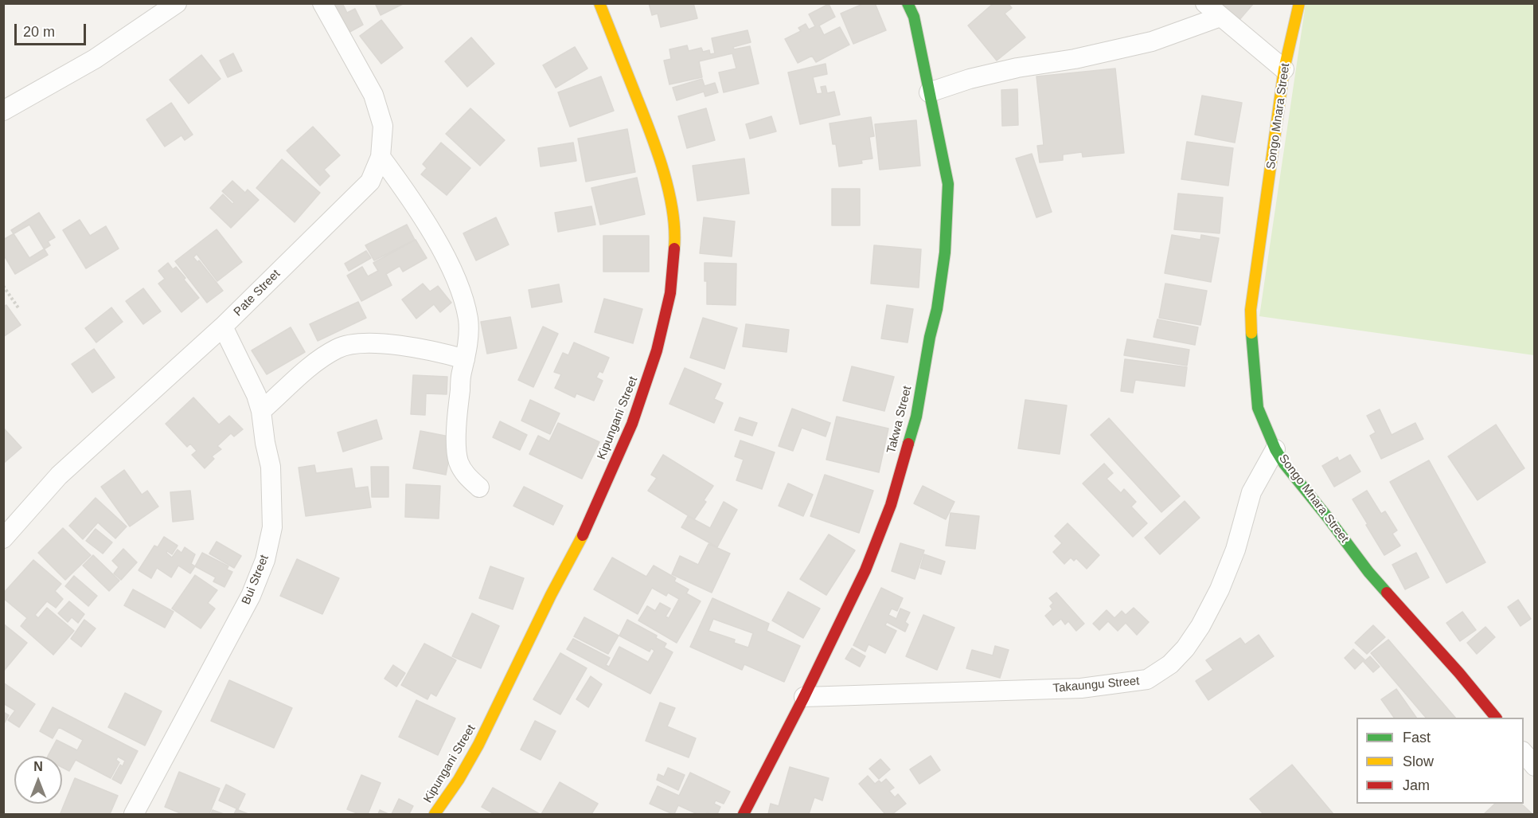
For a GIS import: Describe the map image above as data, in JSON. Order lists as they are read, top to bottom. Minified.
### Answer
{"streets":{"street":["Songo Mnara Street","Pate Street","Kipungani Street","Takwa Street","Bui Street","Takaungu Street"]},"crossings":[["Songo Mnara Street","Takaungu Street"],["Pate Street","Bui Street"],["Takwa Street","Takaungu Street"]],"legend":["Fast","Slow","Jam"],"scale_bar":"20 m","north":"top"}
